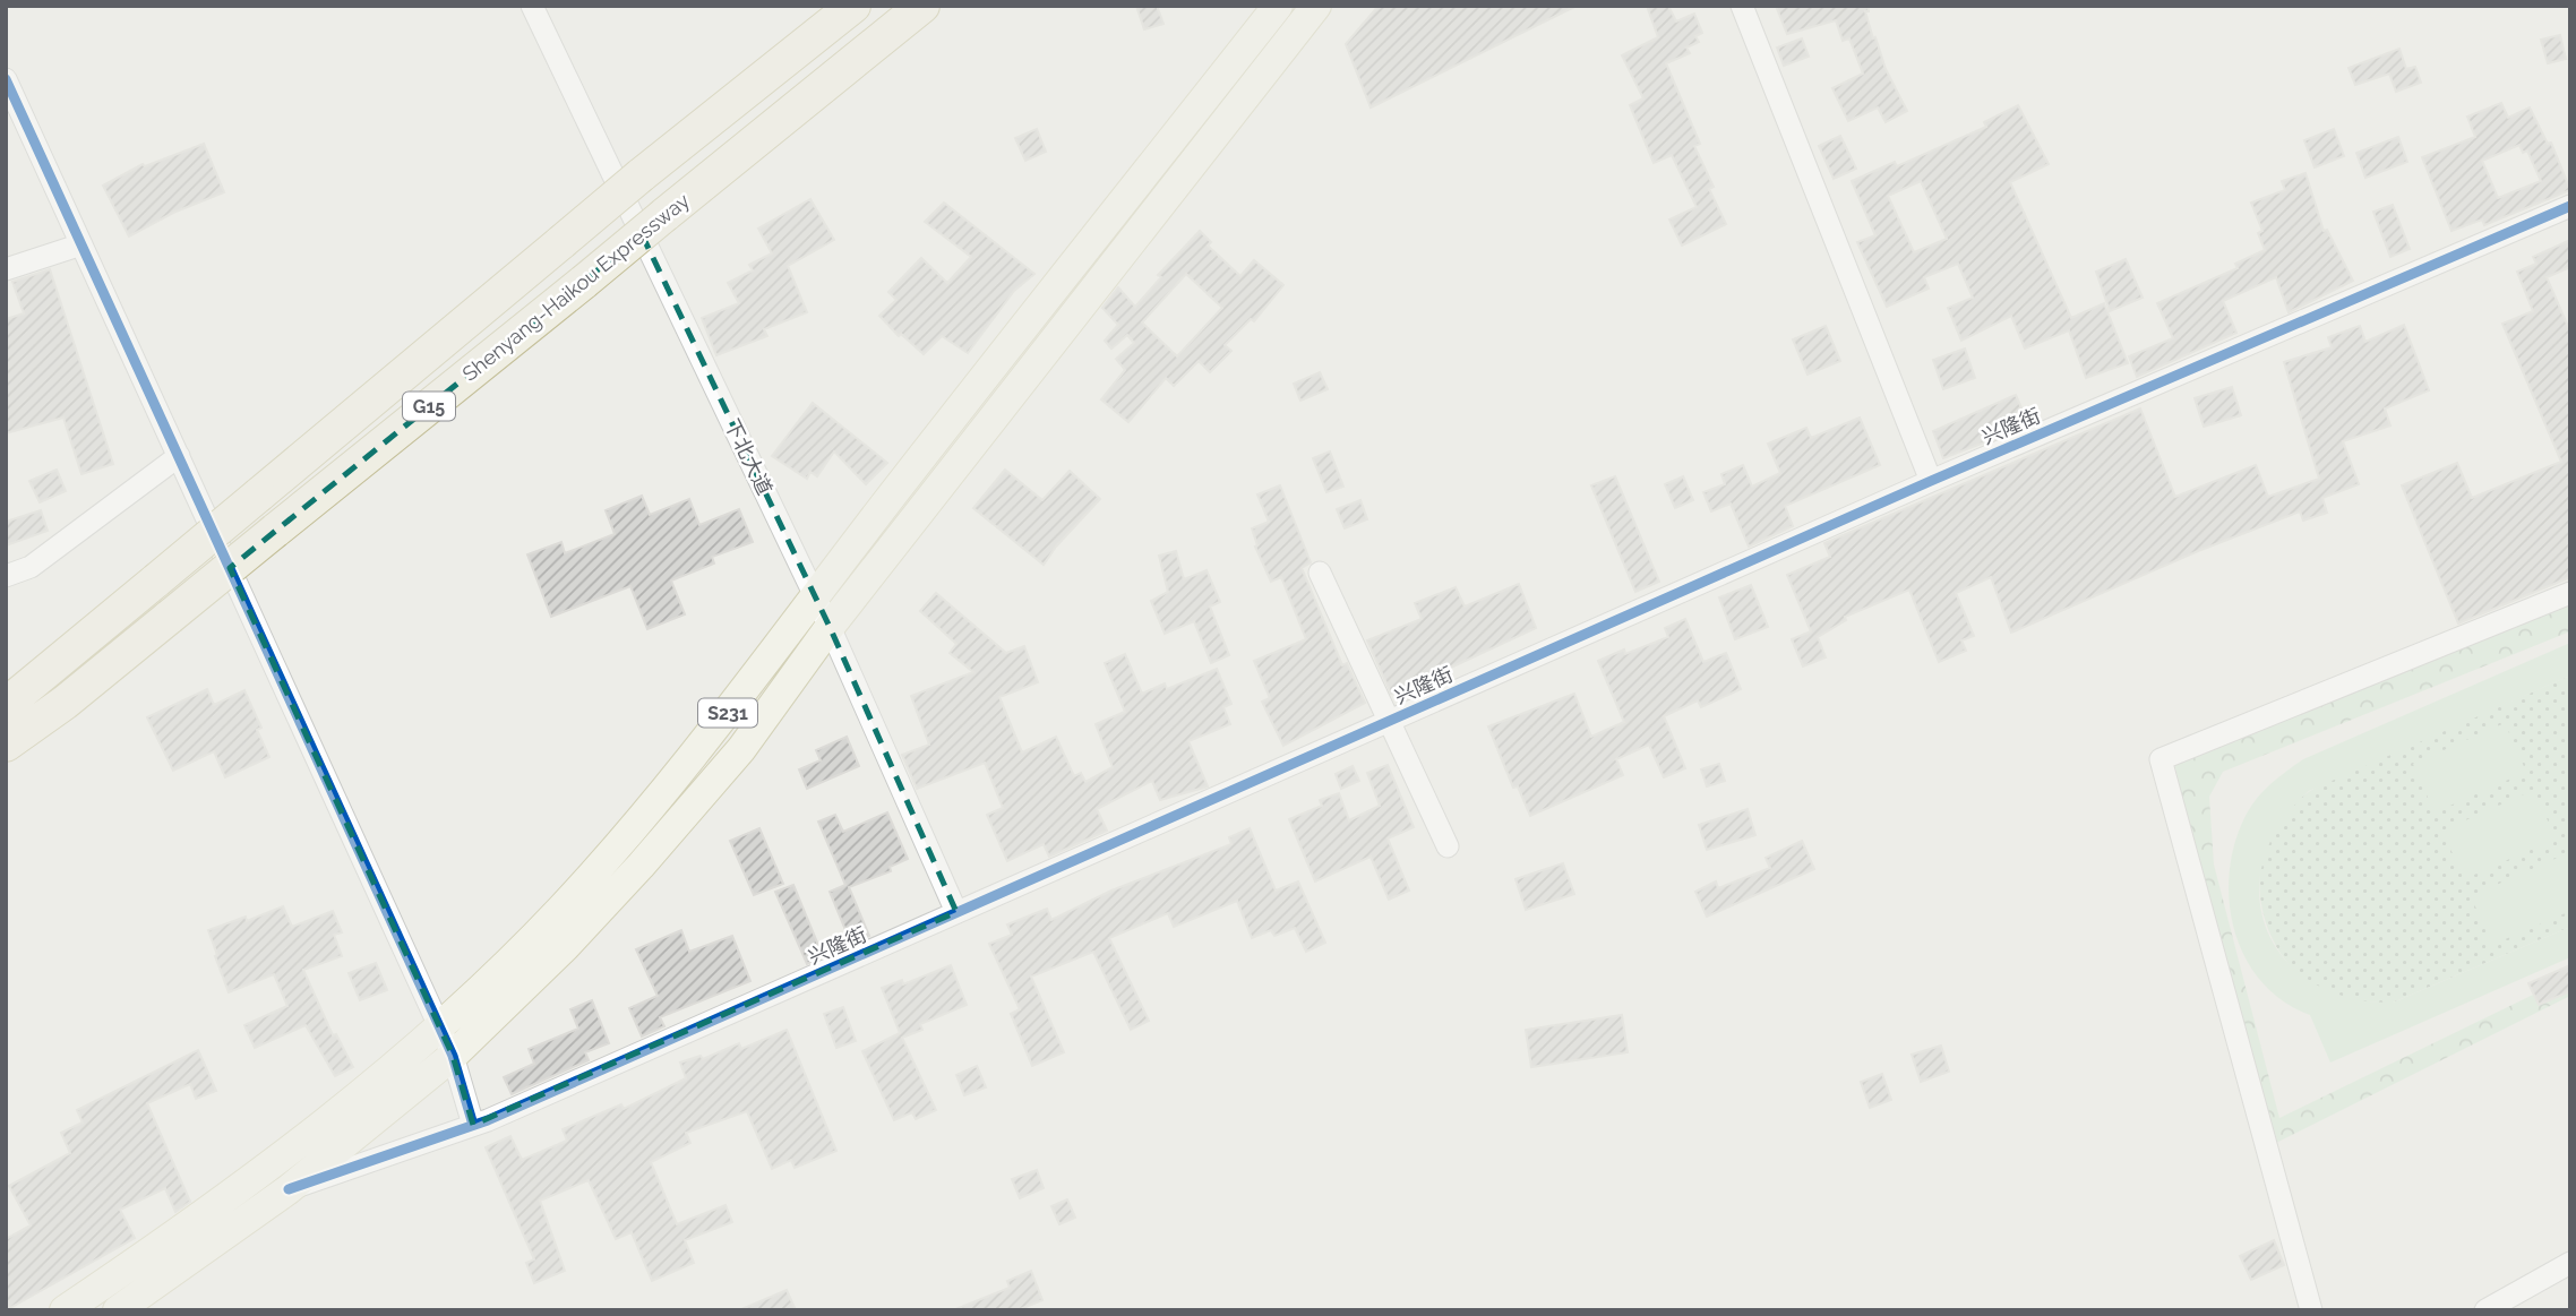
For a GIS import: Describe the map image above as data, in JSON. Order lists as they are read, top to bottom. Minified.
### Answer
{"streets":{"highway":["Shenyang-Haikou Expressway","G15"],"main road":["S231"],"street":["兴隆街","下北大道"]},"crossings":[["兴隆街","下北大道"],["兴隆街","S231"],["下北大道","S231"]]}
